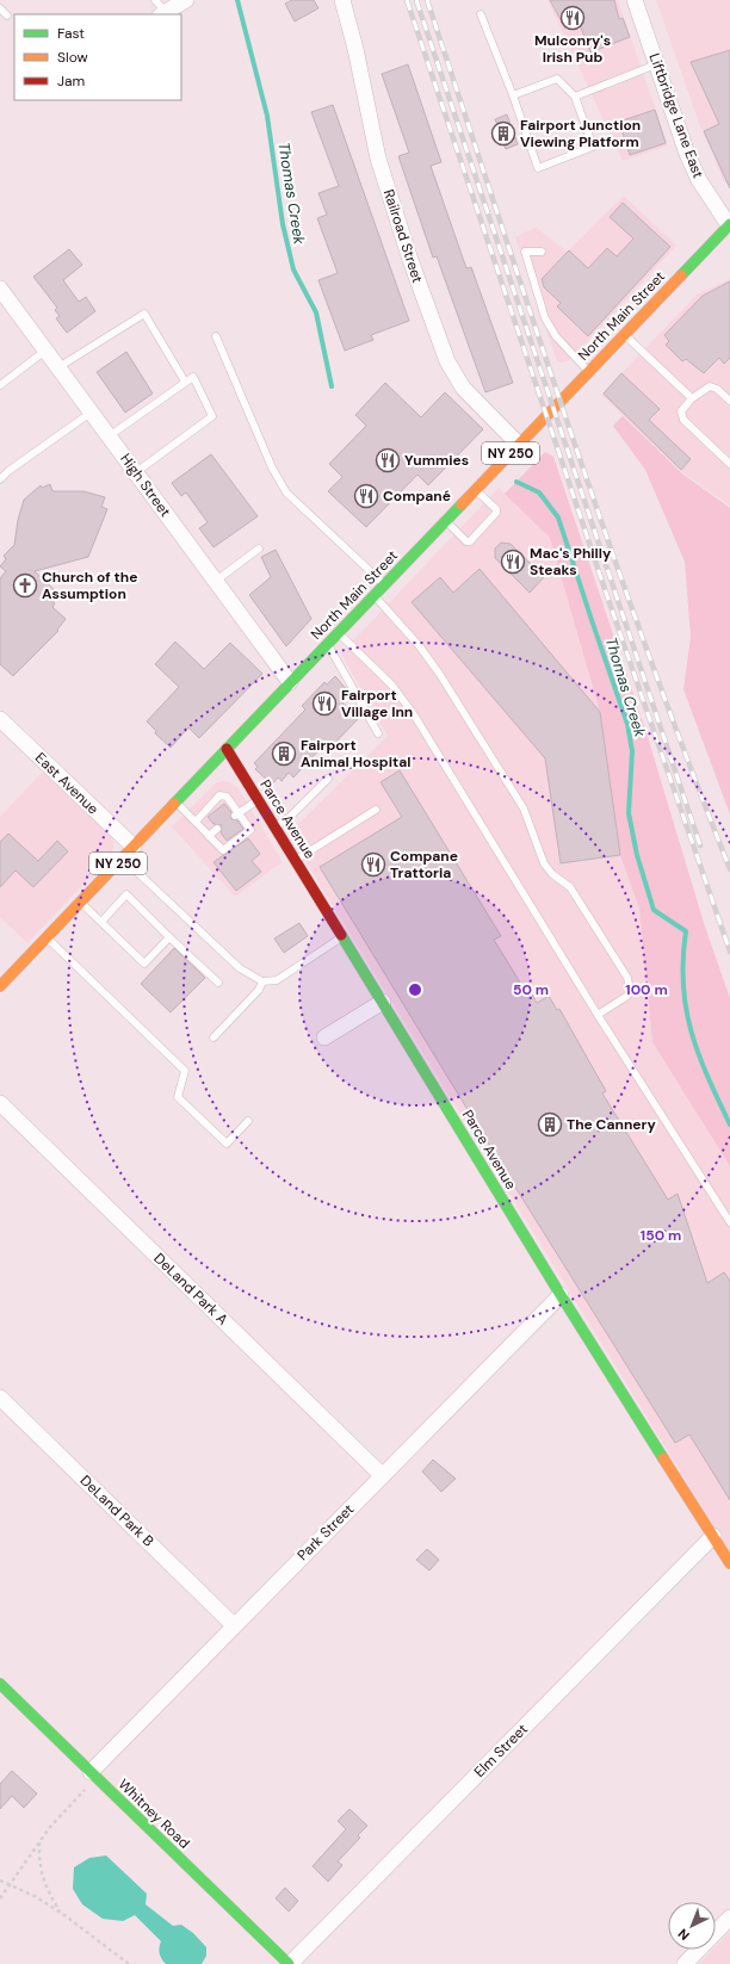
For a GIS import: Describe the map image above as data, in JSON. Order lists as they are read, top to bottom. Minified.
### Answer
{"streets":{"main road":["North Main Street","NY 250","Parce Avenue","Whitney Road"],"street":["Liftbridge Lane East","Railroad Street","High Street","East Avenue","DeLand Park A","DeLand Park B","Park Street","Elm Street"]},"crossings":[["Liftbridge Lane East","North Main Street"],["Railroad Street","North Main Street"],["North Main Street","High Street"],["North Main Street","East Avenue"],["North Main Street","Parce Avenue"],["Parce Avenue","Park Street"],["Parce Avenue","Elm Street"],["DeLand Park A","Park Street"],["DeLand Park B","Park Street"],["Park Street","Whitney Road"],["Elm Street","Whitney Road"]],"water":["Thomas Creek"],"places":{"restaurant":["Mulconry's Irish Pub","Yummies","Compané","Mac's Philly Steaks","Fairport Village Inn","Compane Trattoria"],"building":["Fairport Junction Viewing Platform","Fairport Animal Hospital","The Cannery"],"church":["Church of the Assumption"]},"legend":["Fast","Slow","Jam"],"north":"bottom left","rings":["50 m","100 m","150 m"]}
